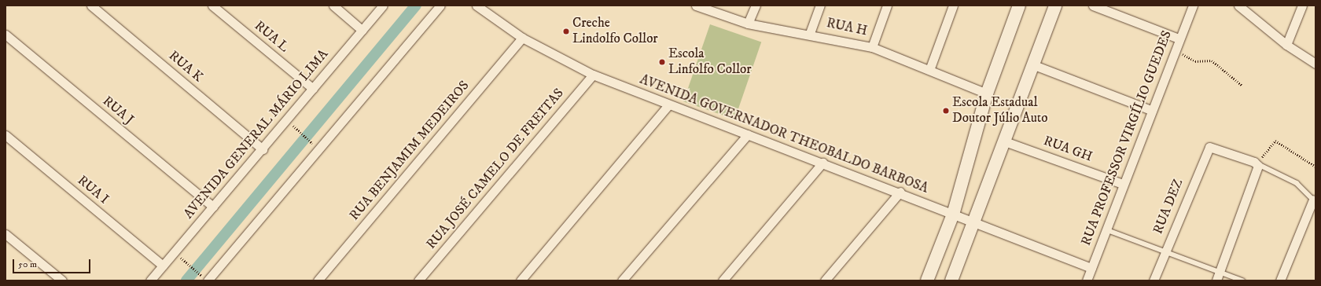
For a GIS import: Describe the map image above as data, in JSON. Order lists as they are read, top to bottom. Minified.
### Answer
{"streets":{"street":["RUA H","RUA L","RUA K","RUA J","AVENIDA GENERAL MÁRIO LIMA","AVENIDA GOVERNADOR THEOBALDO BARBOSA","RUA PROFESSOR VIRGÍLIO GUEDES","RUA GH","RUA BENJAMIM MEDEIROS","RUA JOSÉ CAMELO DE FREITAS","RUA I","RUA DEZ"]},"crossings":[["RUA L","AVENIDA GENERAL MÁRIO LIMA"],["RUA K","AVENIDA GENERAL MÁRIO LIMA"],["RUA J","AVENIDA GENERAL MÁRIO LIMA"],["AVENIDA GENERAL MÁRIO LIMA","RUA I"],["AVENIDA GOVERNADOR THEOBALDO BARBOSA","RUA PROFESSOR VIRGÍLIO GUEDES"],["AVENIDA GOVERNADOR THEOBALDO BARBOSA","RUA BENJAMIM MEDEIROS"],["AVENIDA GOVERNADOR THEOBALDO BARBOSA","RUA JOSÉ CAMELO DE FREITAS"],["RUA PROFESSOR VIRGÍLIO GUEDES","RUA GH"]],"places":["Creche Lindolfo Collor","Escola Linfolfo Collor","Escola Estadual Doutor Júlio Auto"],"scale_bar":"50 m"}
